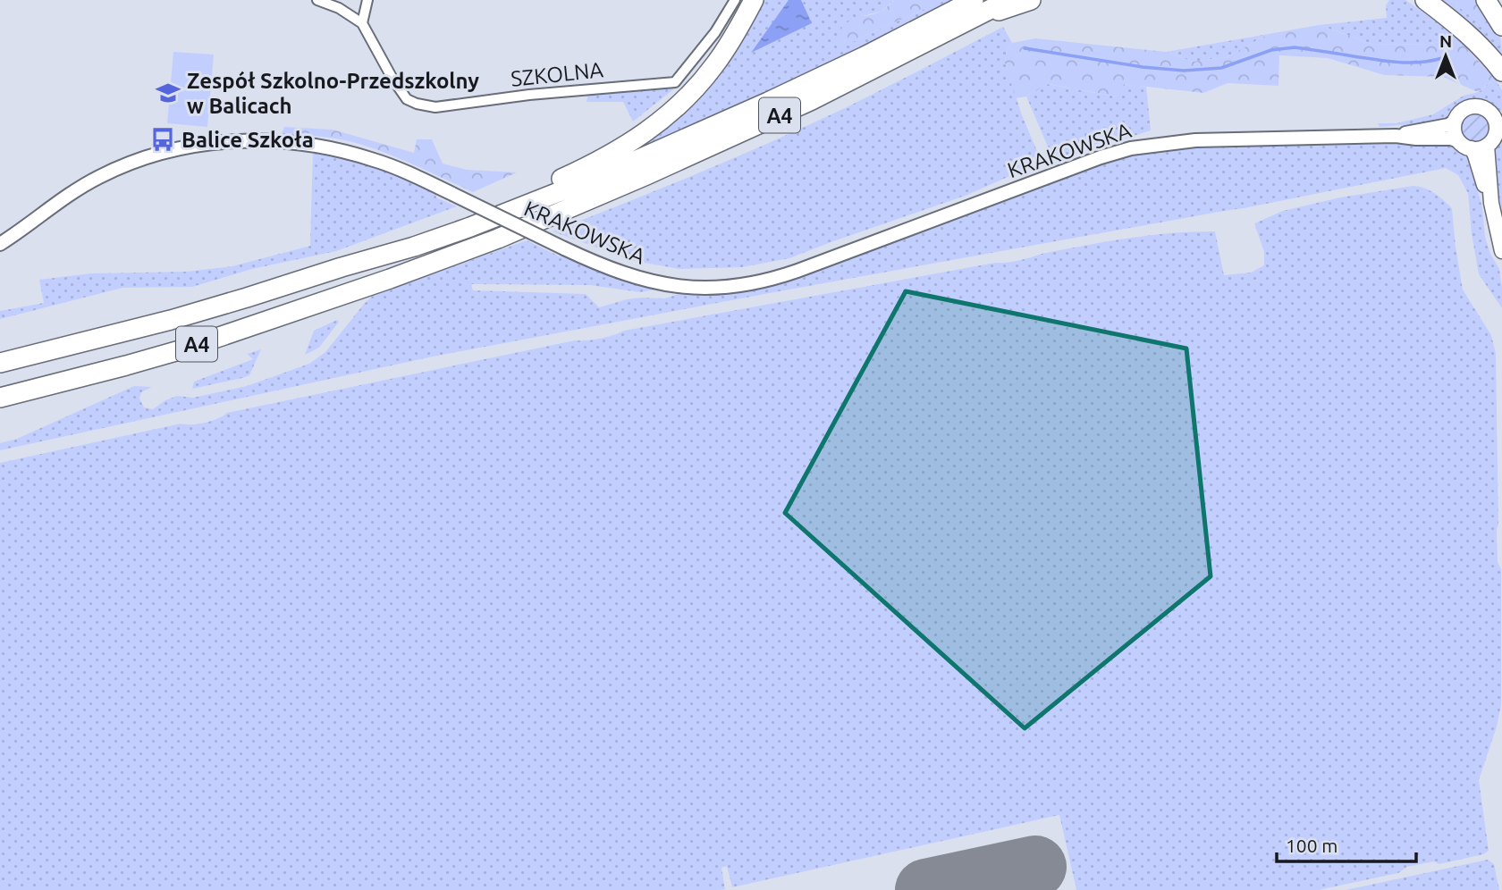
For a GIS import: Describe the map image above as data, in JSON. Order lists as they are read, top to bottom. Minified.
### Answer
{"streets":{"highway":["A4"],"street":["SZKOLNA","KRAKOWSKA"]},"places":{"school or university":["Zespół Szkolno-Przedszkolny w Balicach"],"bus stop":["Balice Szkoła"]},"scale_bar":"100 m","north":"top"}
